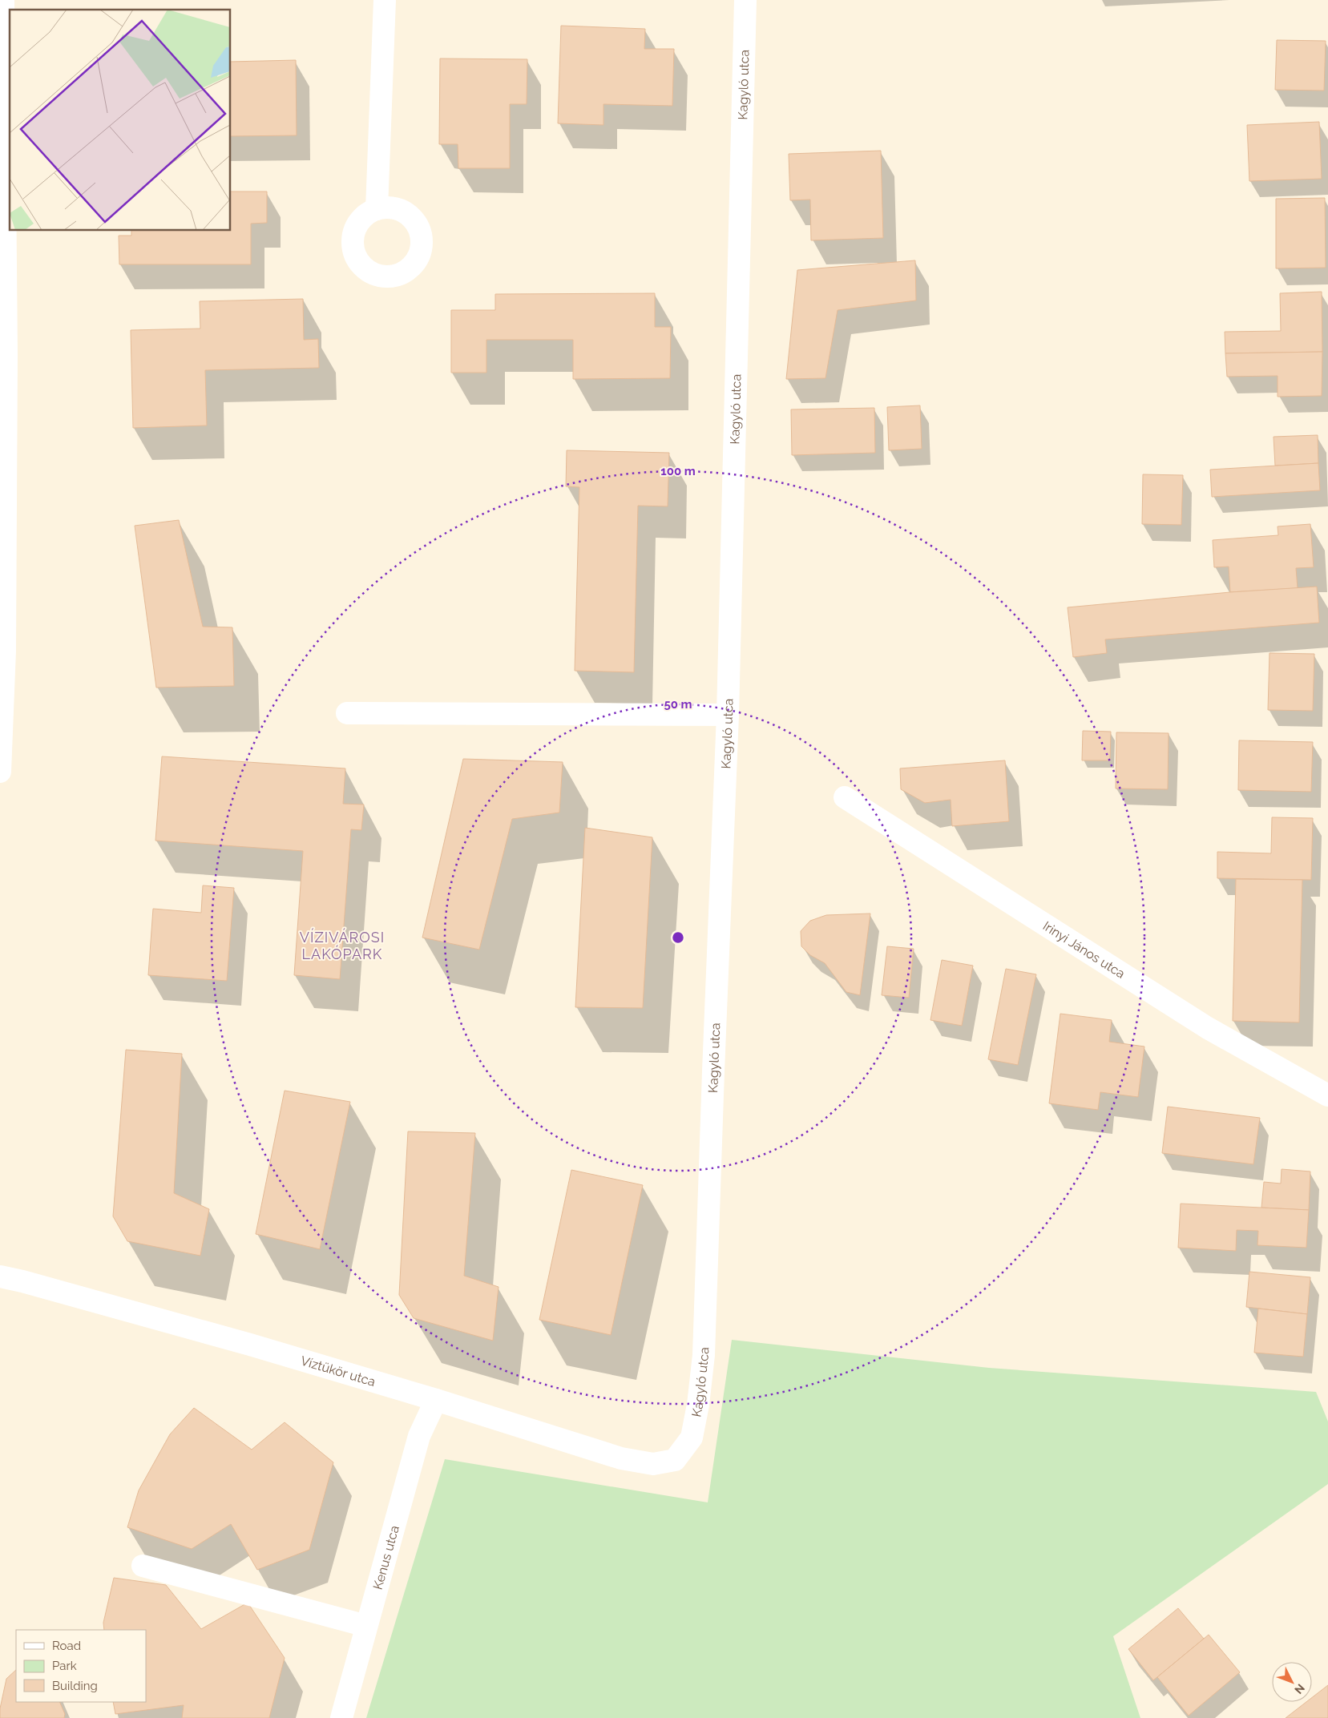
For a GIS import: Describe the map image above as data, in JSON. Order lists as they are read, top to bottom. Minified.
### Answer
{"streets":{"street":["Kagyló utca","Irinyi János utca","Víztükör utca","Kenus utca"]},"crossings":[["Kagyló utca","Víztükör utca"],["Víztükör utca","Kenus utca"]],"districts":["VÍZIVÁROSI LAKÓPARK"],"legend":["Road","Park","Building"],"north":"bottom right","rings":["100 m","50 m"]}
